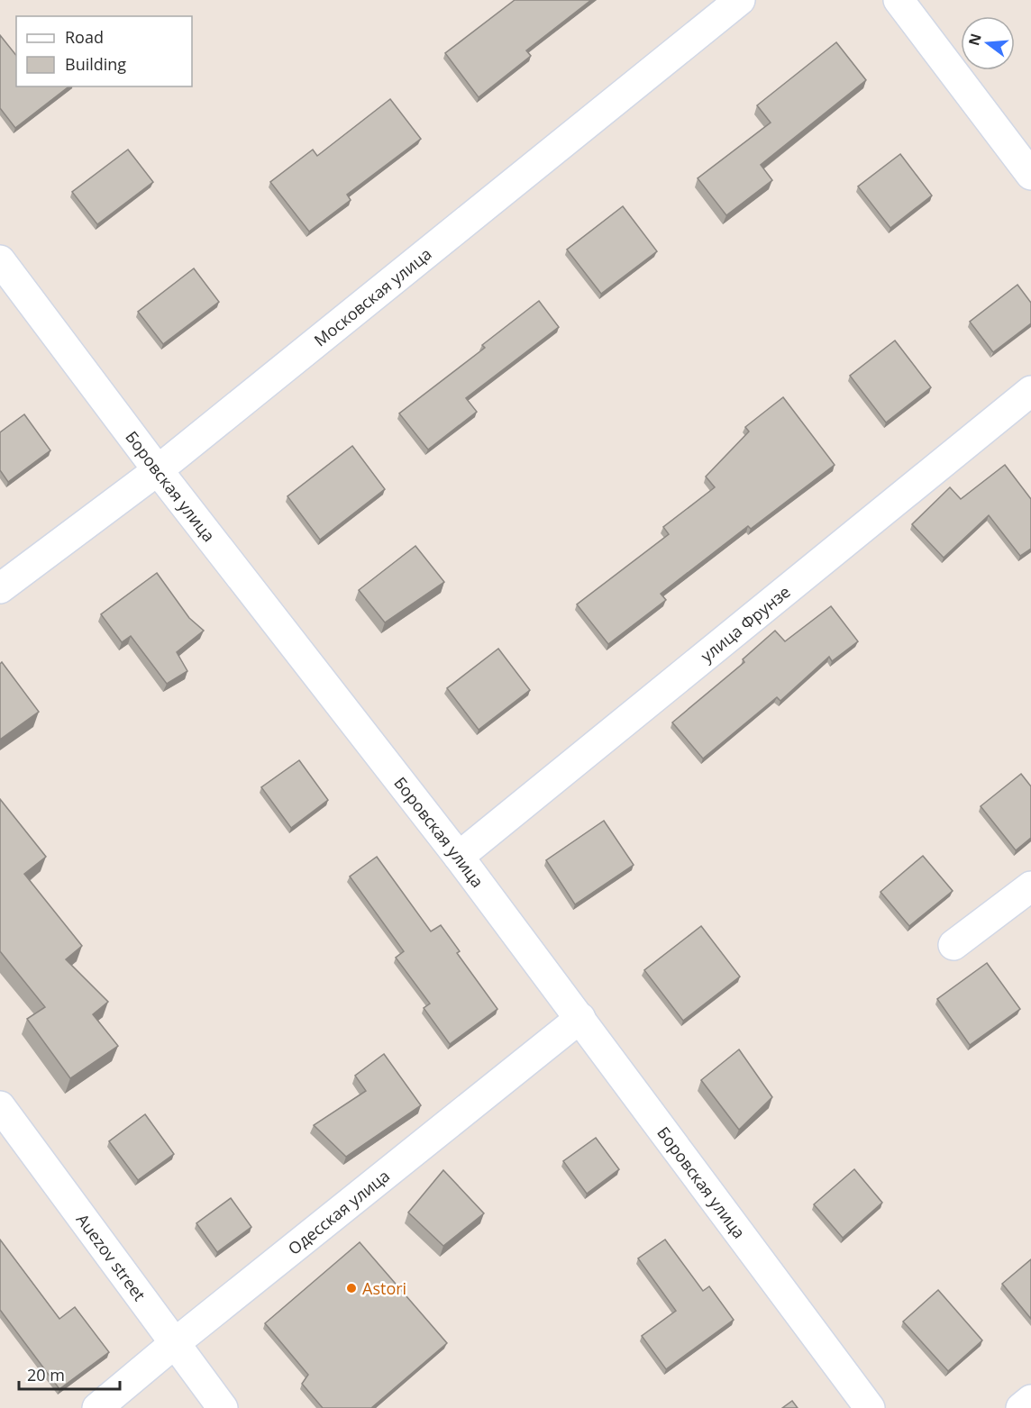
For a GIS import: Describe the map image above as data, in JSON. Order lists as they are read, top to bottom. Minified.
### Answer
{"streets":{"street":["Московская улица","Боровская улица","улица Фрунзе","Одесская улица","Auezov street"]},"crossings":[["Московская улица","Боровская улица"],["Боровская улица","улица Фрунзе"],["Боровская улица","Одесская улица"],["Одесская улица","Auezov street"]],"places":["Astori"],"legend":["Road","Building"],"scale_bar":"20 m","north":"left"}
